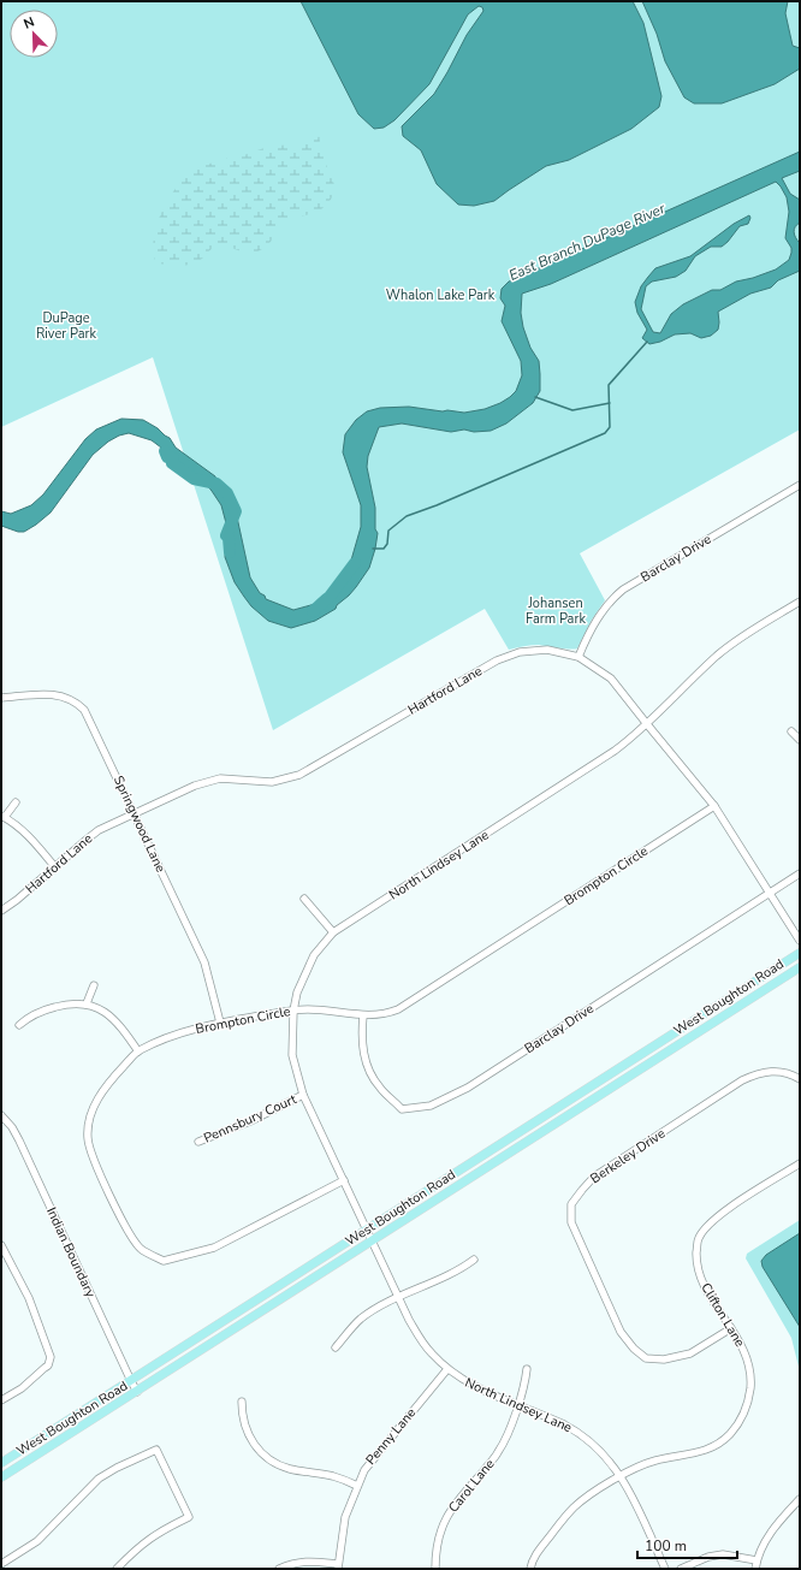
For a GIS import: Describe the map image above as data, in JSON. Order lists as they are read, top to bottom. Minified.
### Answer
{"streets":{"main road":["West Boughton Road"],"street":["Barclay Drive","Hartford Lane","Springwood Lane","North Lindsey Lane","Brompton Circle","Pennsbury Court","Berkeley Drive","Indian Boundary","Clifton Lane","Penny Lane","Carol Lane"]},"crossings":[["Barclay Drive","Hartford Lane"],["Barclay Drive","Brompton Circle"],["Hartford Lane","Springwood Lane"],["Hartford Lane","North Lindsey Lane"],["Hartford Lane","Brompton Circle"],["Springwood Lane","Brompton Circle"],["North Lindsey Lane","Brompton Circle"],["North Lindsey Lane","West Boughton Road"],["North Lindsey Lane","Pennsbury Court"],["North Lindsey Lane","Clifton Lane"],["North Lindsey Lane","Penny Lane"],["North Lindsey Lane","Carol Lane"],["West Boughton Road","Indian Boundary"],["Berkeley Drive","Clifton Lane"]],"water":["East Branch DuPage River"],"parks":["Whalon Lake Park","DuPage River Park","Johansen Farm Park"],"scale_bar":"100 m","north":"top left"}
